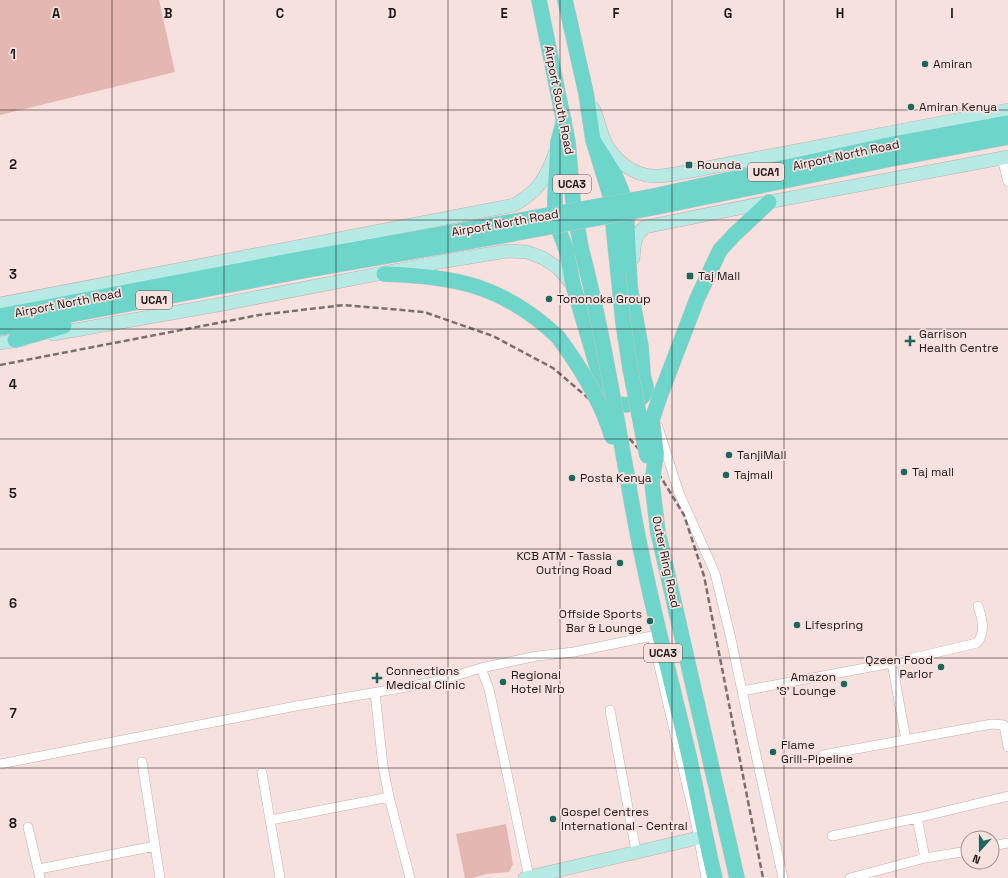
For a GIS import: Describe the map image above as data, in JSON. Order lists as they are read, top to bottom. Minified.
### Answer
{"streets":{"main road":["Airport South Road","Airport North Road","UCA1","UCA3","Outer Ring Road"]},"crossings":[["Airport South Road","Outer Ring Road"],["Airport North Road","UCA3"],["UCA3","Outer Ring Road"]],"places":{"other":["Amiran","Amiran Kenya","Tononoka Group","TanjiMall","Taj mall","Tajmall","Posta Kenya","KCB ATM - Tassia Outring Road","Offside Sports Bar & Lounge","Lifespring","Qzeen Food Parlor","Regional Hotel Nrb","Amazon 'S' Lounge","Flame Grill-Pipeline","Gospel Centres International - Central"],"transit":["Rounda","Taj Mall"],"health":["Garrison Health Centre","Connections Medical Clinic"]},"north":"bottom","grid":{"columns":["A","B","C","D","E","F","G","H","I"],"rows":["1","2","3","4","5","6","7","8"]}}
